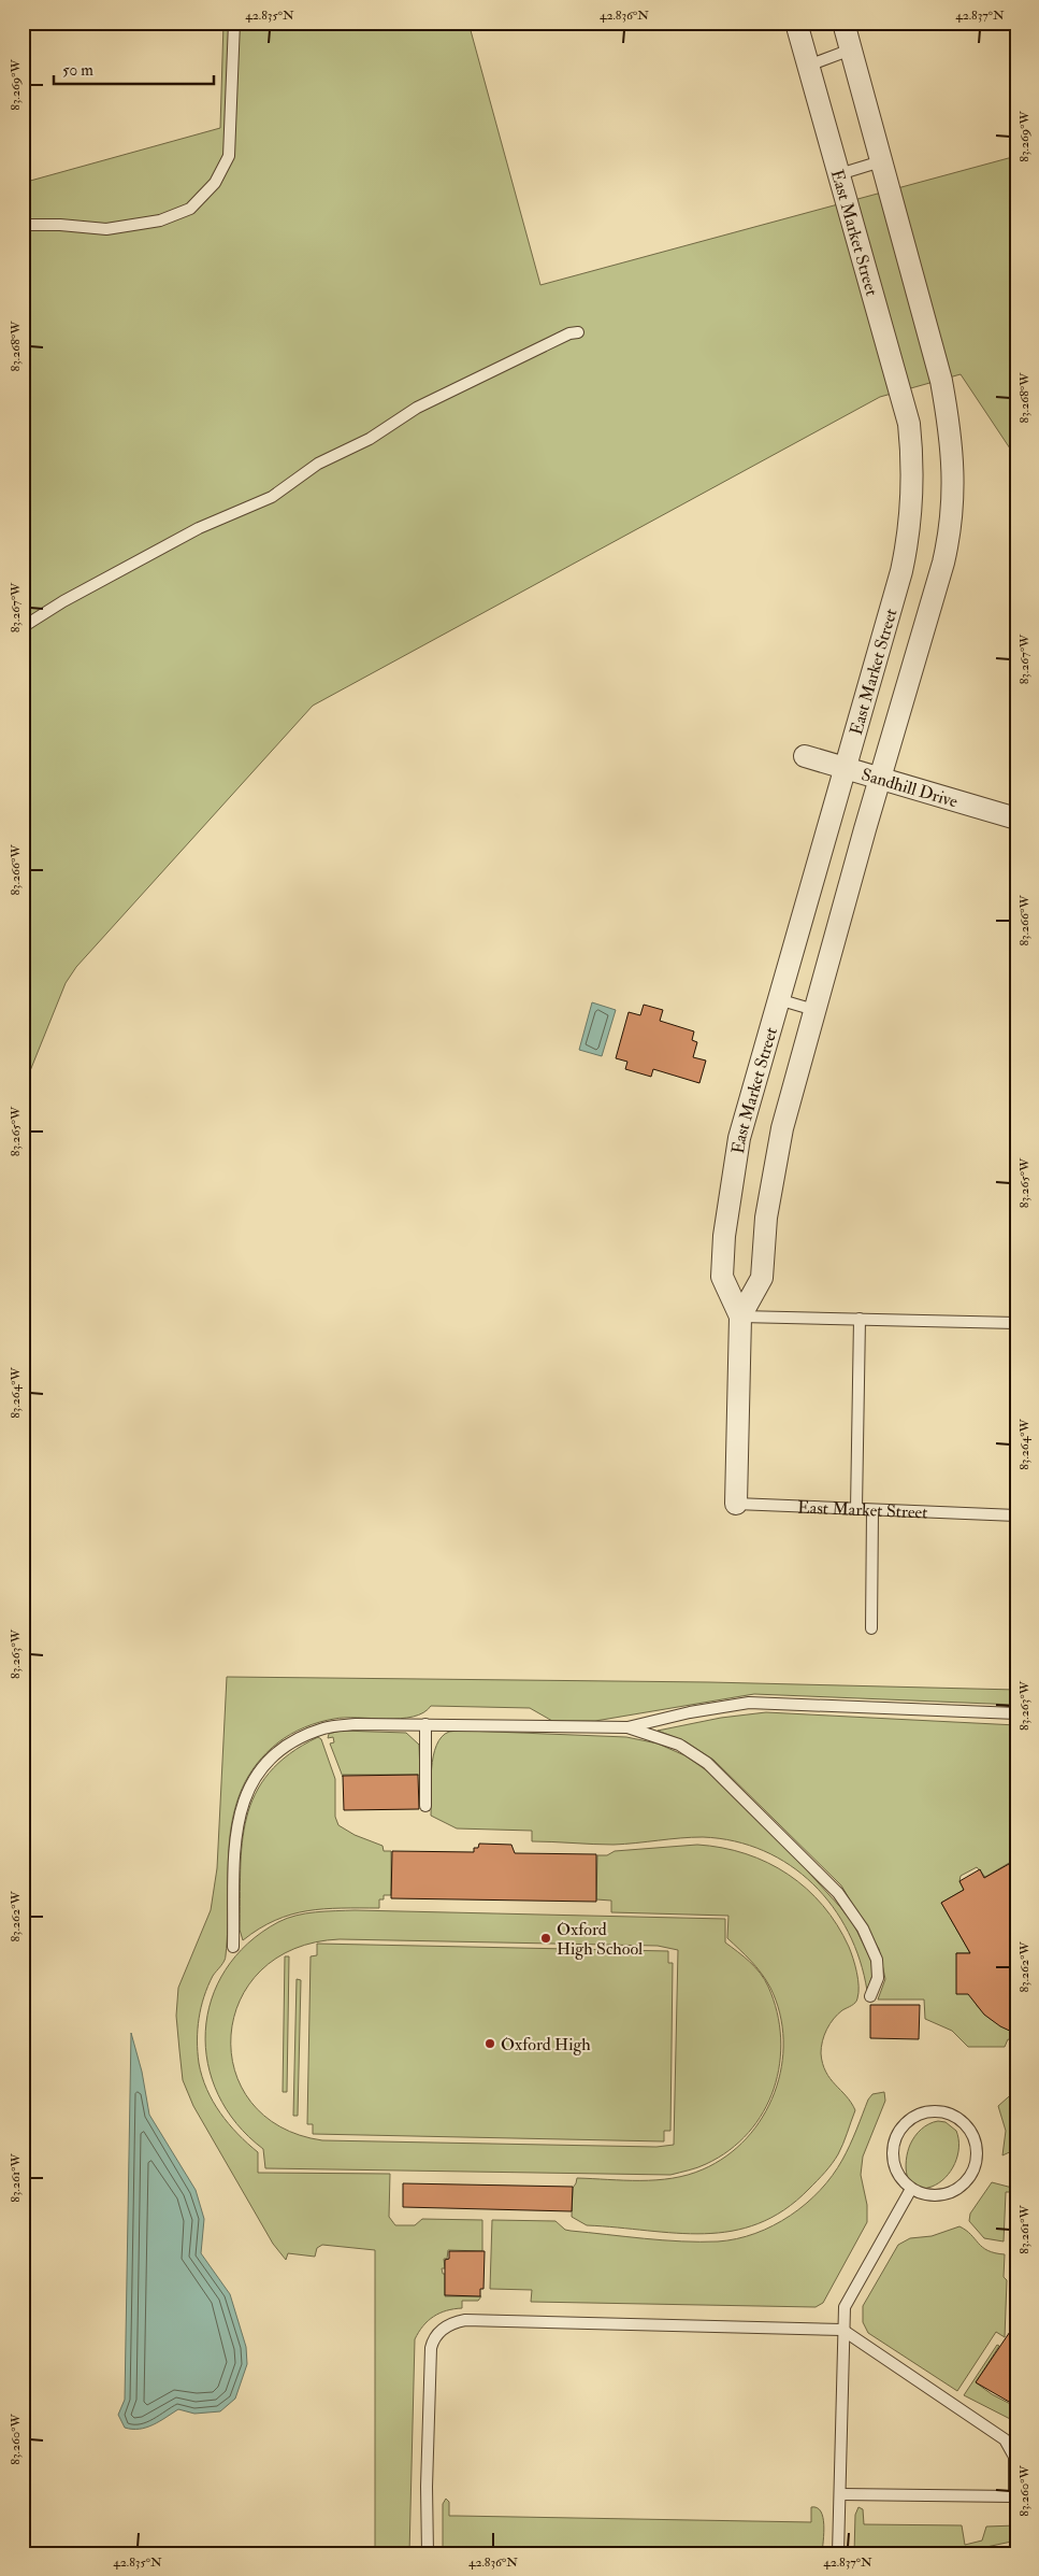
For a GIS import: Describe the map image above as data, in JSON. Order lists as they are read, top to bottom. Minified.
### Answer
{"streets":{"street":["East Market Street","Sandhill Drive"]},"crossings":[["East Market Street","Sandhill Drive"]],"places":["Oxford High School","Oxford High"],"scale_bar":"50 m","coordinates":["42.835°N","42.836°N","42.837°N","83.269°W","83.268°W","83.267°W","83.266°W","83.265°W","83.264°W","83.263°W","83.262°W","83.261°W","83.260°W"]}
